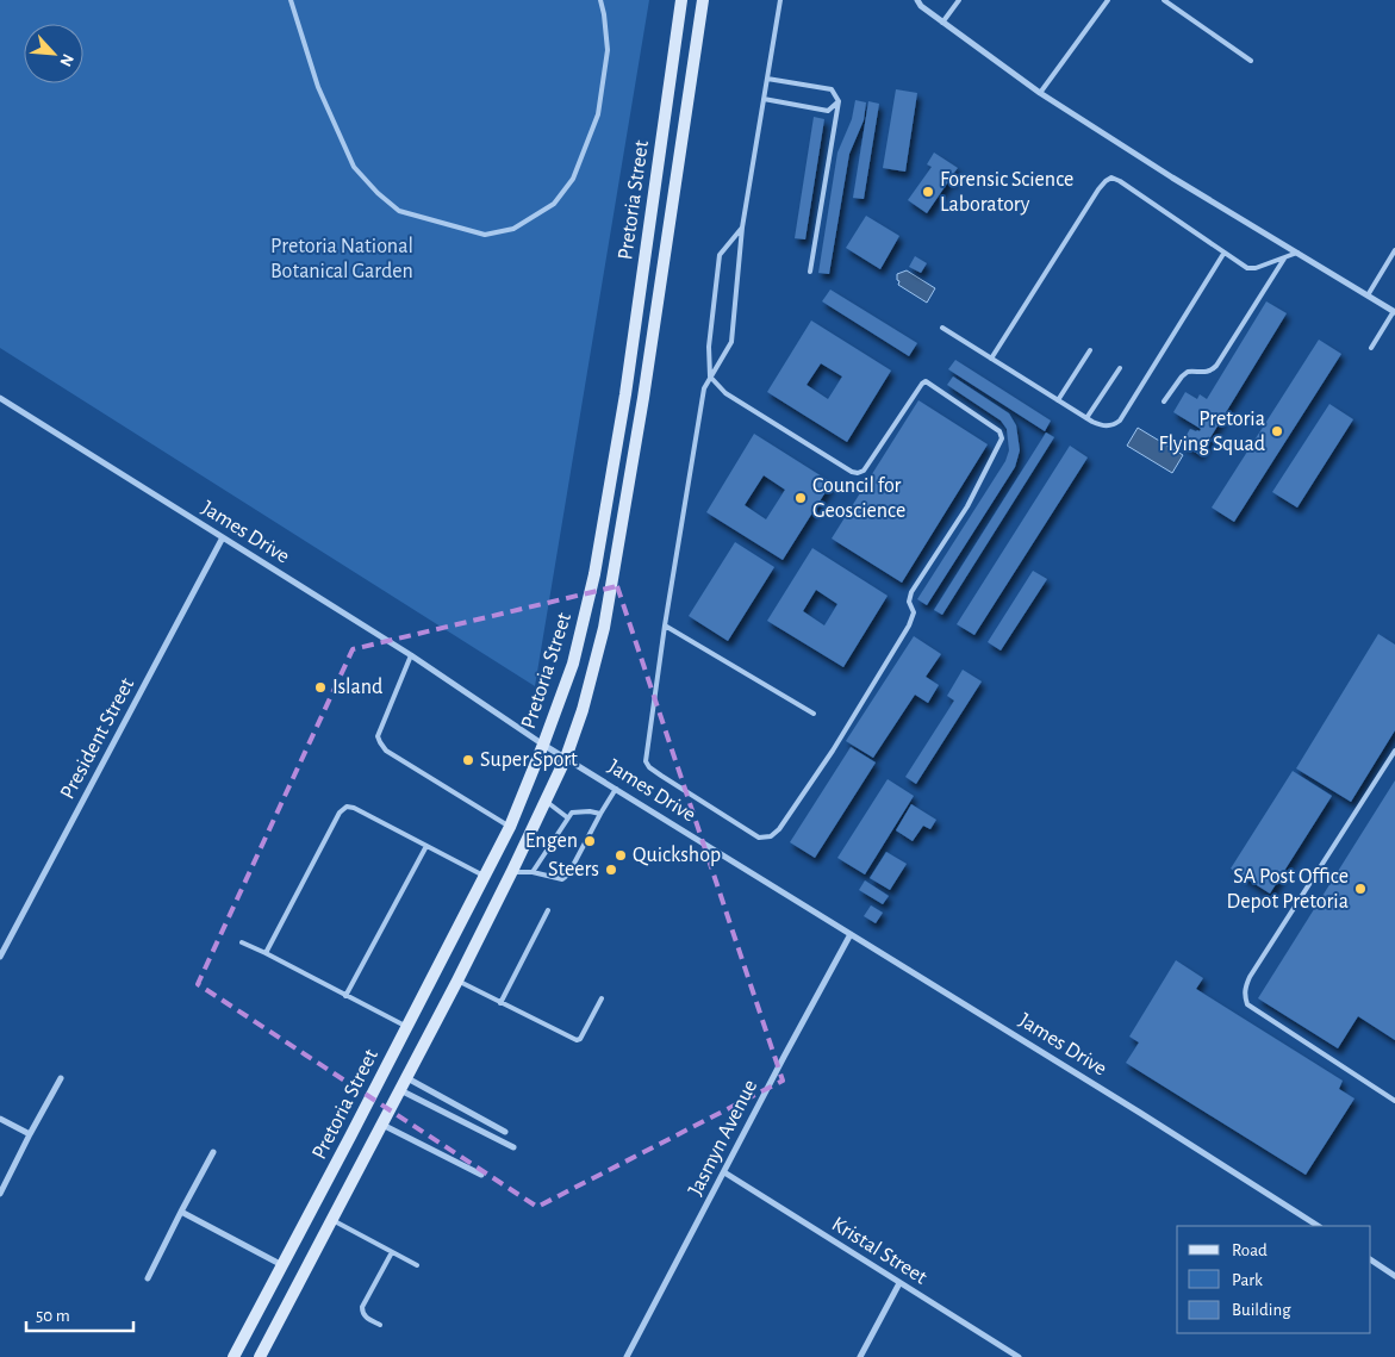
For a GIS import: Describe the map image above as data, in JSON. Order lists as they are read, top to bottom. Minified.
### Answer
{"streets":{"main road":["Pretoria Street"],"street":["James Drive","President Street","Jasmyn Avenue","Kristal Street"]},"crossings":[["Pretoria Street","James Drive"],["James Drive","President Street"],["James Drive","Jasmyn Avenue"],["Jasmyn Avenue","Kristal Street"]],"parks":["Pretoria National Botanical Garden"],"places":["Forensic Science Laboratory","Pretoria Flying Squad","Council for Geoscience","Island","Super Sport","Engen","Quickshop","Steers","SA Post Office Depot Pretoria"],"legend":["Road","Park","Building"],"scale_bar":"50 m","north":"bottom right"}
